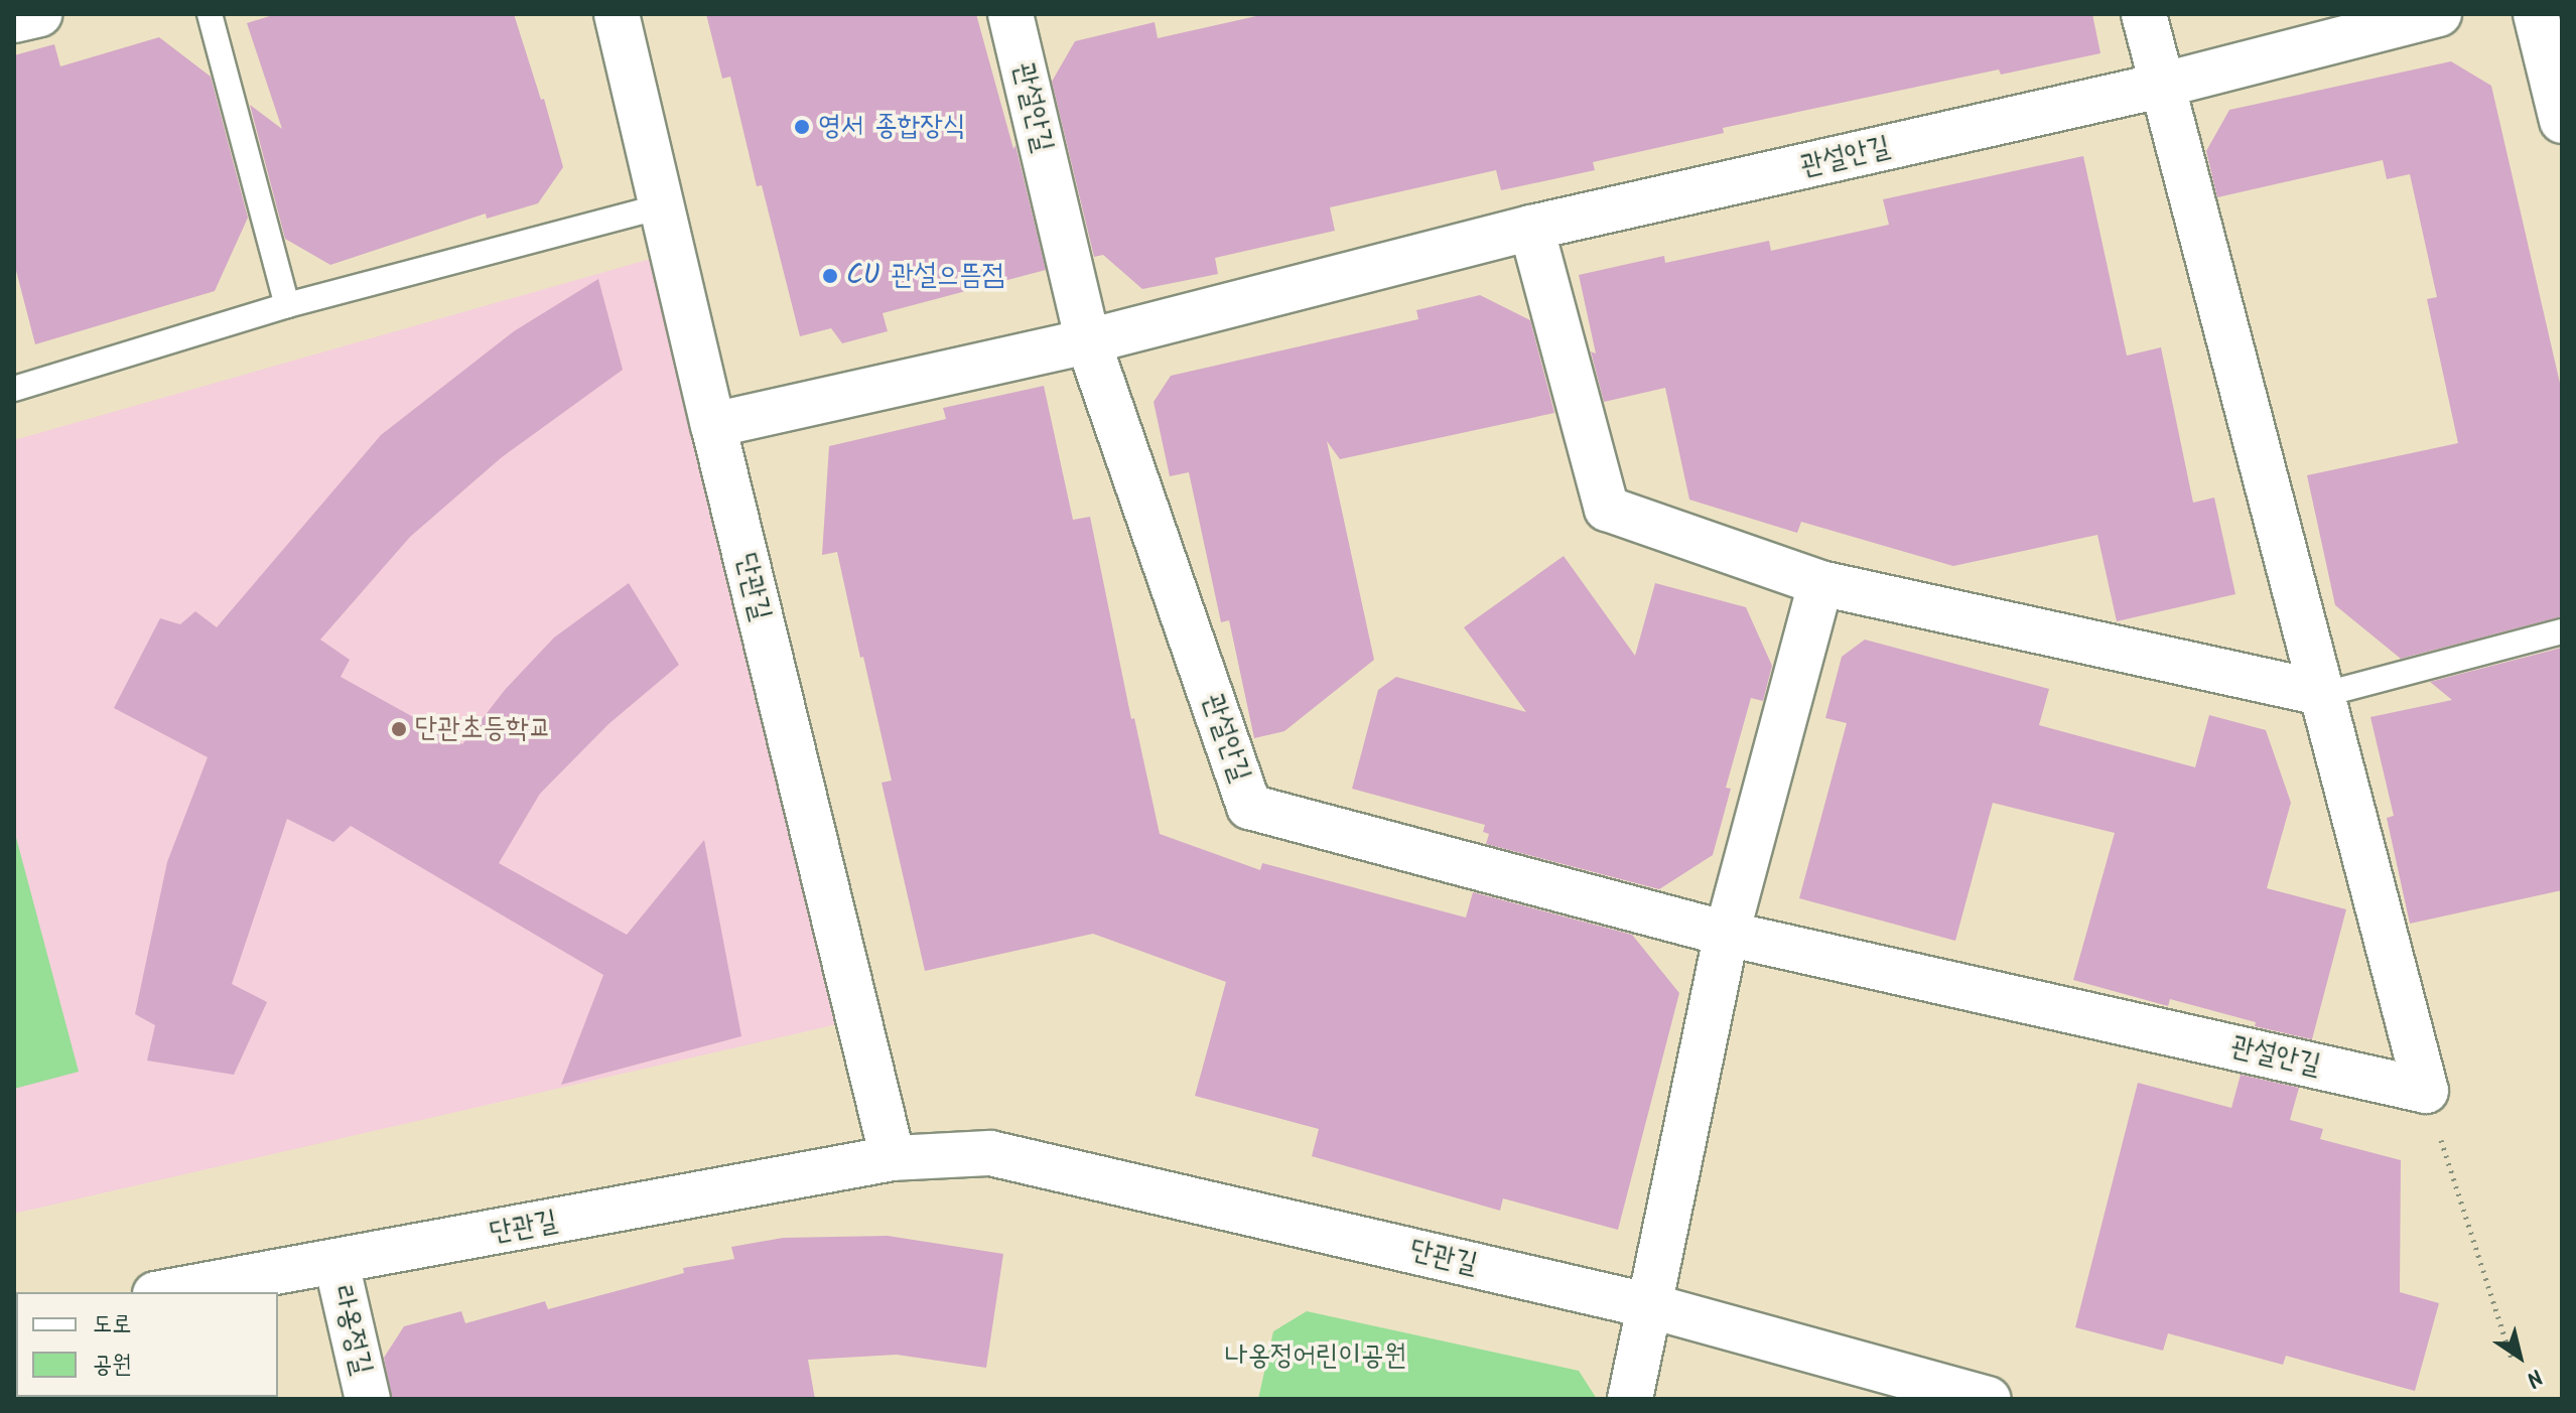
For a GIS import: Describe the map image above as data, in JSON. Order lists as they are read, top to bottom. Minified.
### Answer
{"streets":{"street":["관설안길","단관길","라옹정길"]},"crossings":[["관설안길","단관길"],["단관길","라옹정길"]],"parks":["나옹정어린이공원"],"places":["영서 종합장식","CU 관설으뜸점","단관초등학교"],"legend":["도로","공원"],"north":"bottom right"}
